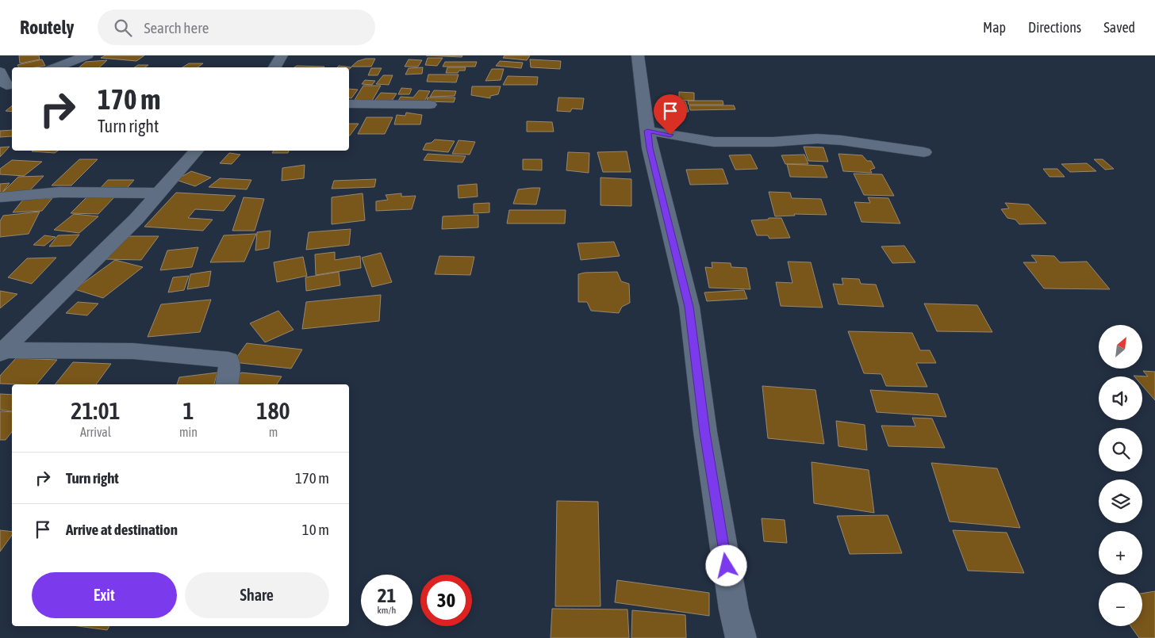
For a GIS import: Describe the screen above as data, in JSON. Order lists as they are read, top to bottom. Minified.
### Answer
{"north":"top right","page":{"header":"Routely","search":"Search here","nav":["Map","Directions","Saved"],"turn":["170 m","Turn right"],"map_buttons":["+","−"],"eta":["21:01","Arrival","1","min","180","m"],"list":[{"name":"Turn right","value":"170 m"},{"name":"Arrive at destination","value":"10 m"}],"buttons":["Exit","Share"],"speed":"21 km/h","limit":"30"}}
